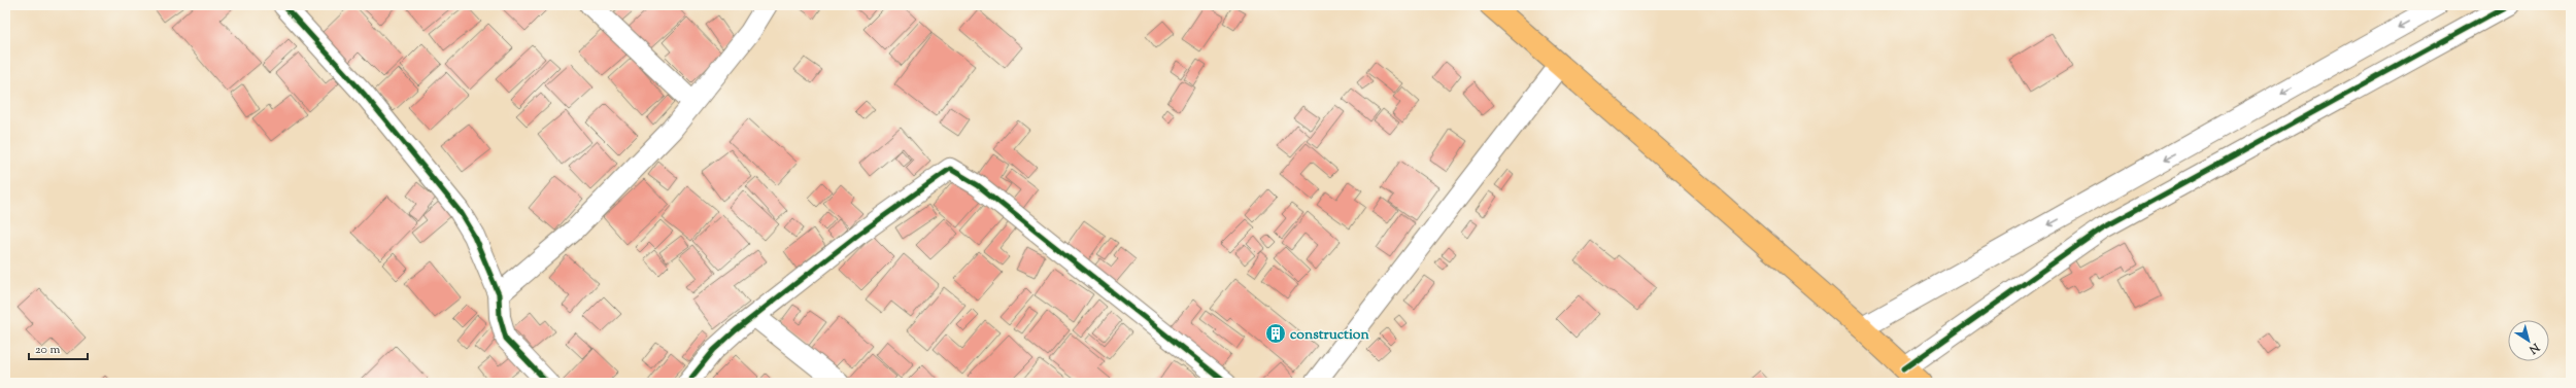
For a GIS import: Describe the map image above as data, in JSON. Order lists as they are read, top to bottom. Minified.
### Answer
{"places":{"building":["construction"]},"scale_bar":"20 m","north":"bottom right"}
